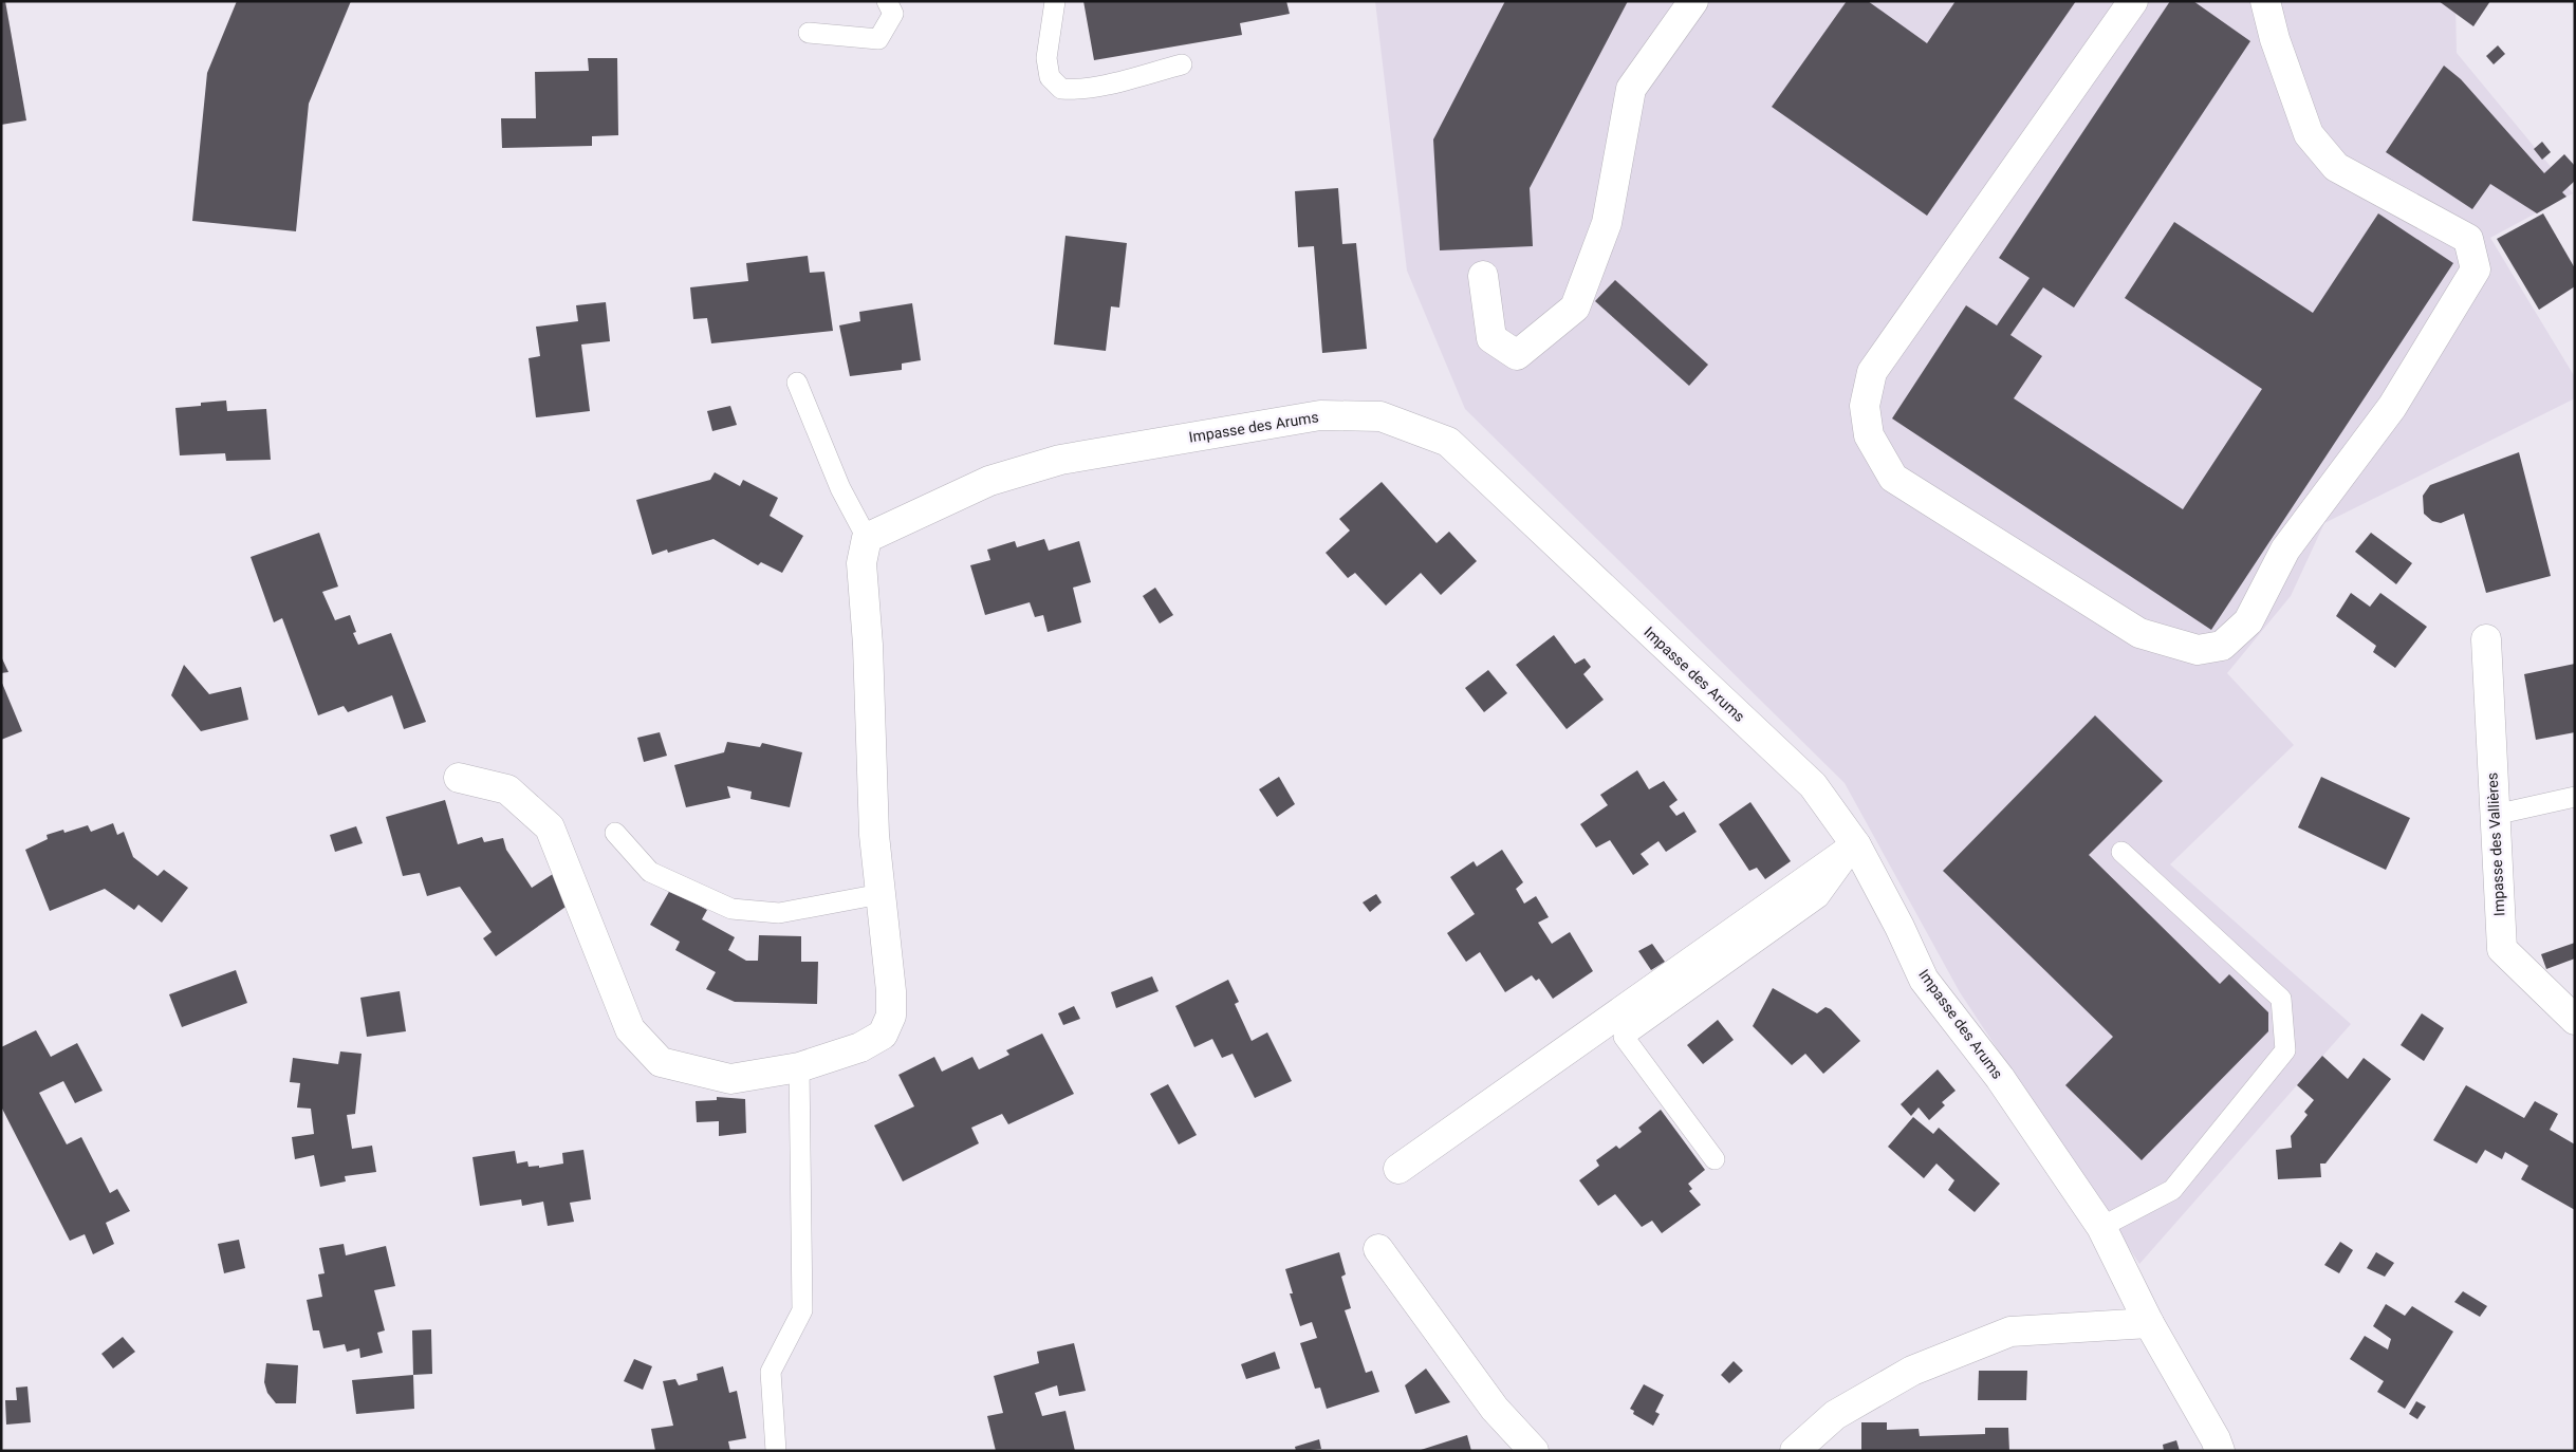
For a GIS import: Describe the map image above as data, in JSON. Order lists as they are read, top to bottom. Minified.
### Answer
{"streets":{"street":["Impasse des Arums","Impasse des Vallières"]}}
